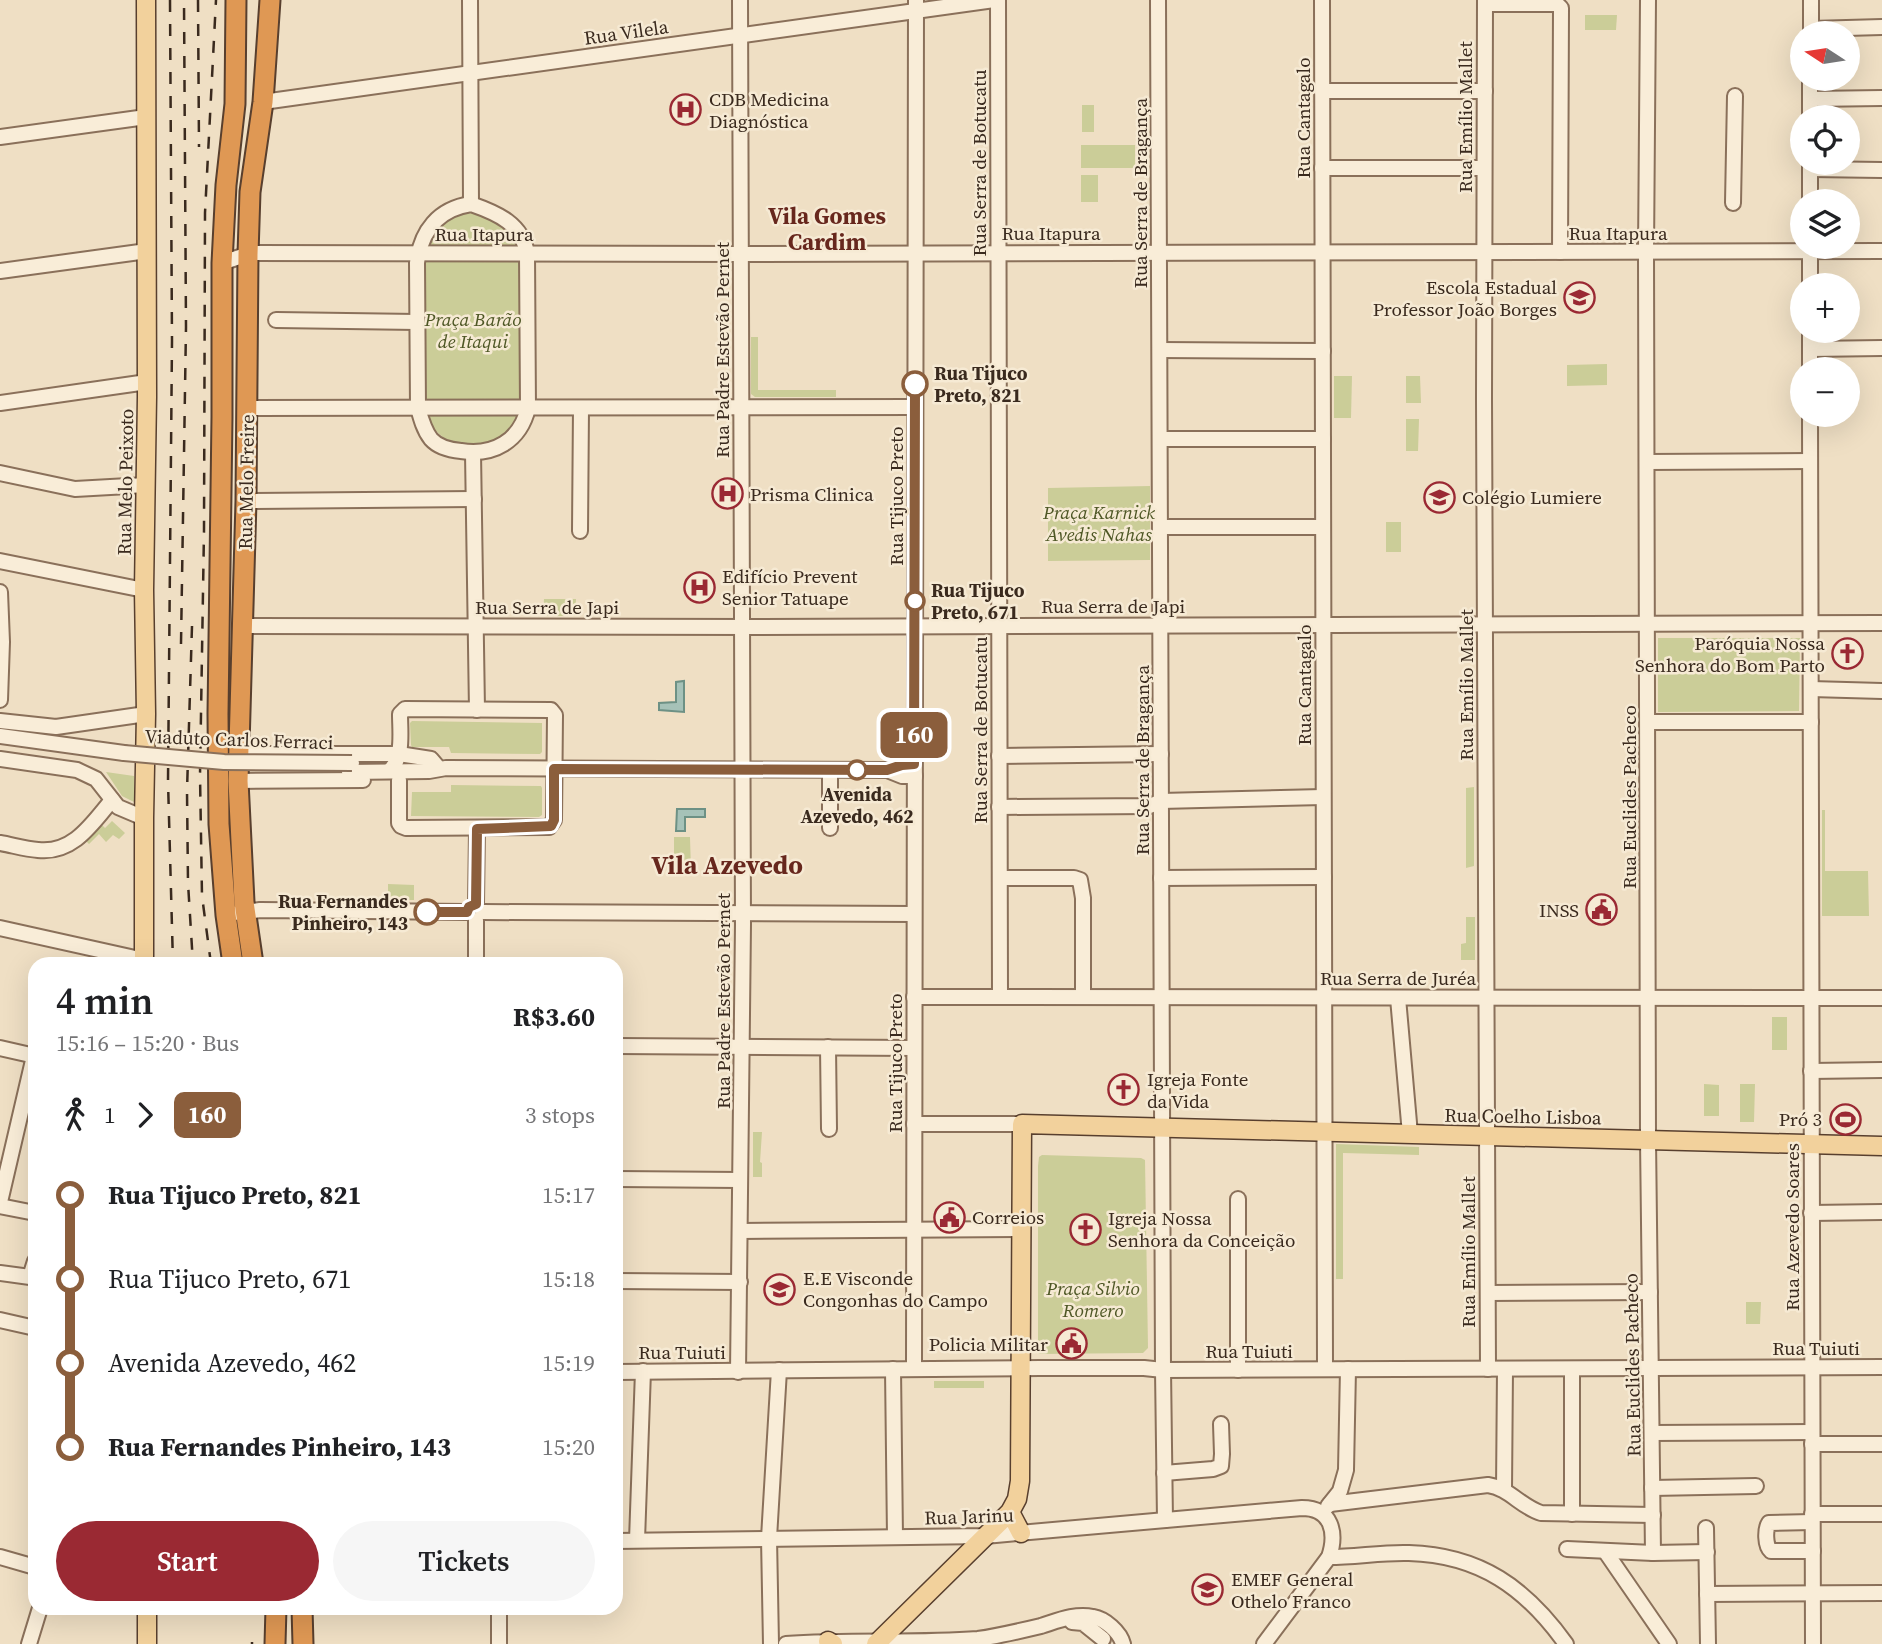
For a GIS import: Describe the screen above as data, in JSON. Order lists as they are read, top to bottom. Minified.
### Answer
{"streets":{"highway":["Rua Melo Freire"],"main road":["Rua Melo Peixoto","Rua Coelho Lisboa"],"street":["Rua Vilela","Rua Emílio Mallet","Rua Cantagalo","Rua Serra de Botucatu","Rua Serra de Bragança","Rua Itapura","Rua Padre Estevão Pernet","Rua Tijuco Preto","Rua Serra de Japi","Viaduto Carlos Ferraci","Rua Euclides Pacheco","Rua Serra de Juréa","Rua Azevedo Soares","Rua Tuiuti","Rua Jarinu"]},"crossings":[["Rua Vilela","Rua Serra de Botucatu"],["Rua Vilela","Rua Padre Estevão Pernet"],["Rua Vilela","Rua Melo Freire"],["Rua Vilela","Rua Tijuco Preto"],["Rua Emílio Mallet","Rua Itapura"],["Rua Emílio Mallet","Rua Serra de Japi"],["Rua Emílio Mallet","Rua Serra de Juréa"],["Rua Emílio Mallet","Rua Coelho Lisboa"],["Rua Emílio Mallet","Rua Tuiuti"],["Rua Cantagalo","Rua Itapura"],["Rua Cantagalo","Rua Serra de Japi"],["Rua Cantagalo","Rua Serra de Juréa"],["Rua Cantagalo","Rua Coelho Lisboa"],["Rua Cantagalo","Rua Tuiuti"],["Rua Serra de Botucatu","Rua Itapura"],["Rua Serra de Botucatu","Rua Serra de Japi"],["Rua Serra de Botucatu","Rua Serra de Juréa"],["Rua Serra de Bragança","Rua Itapura"],["Rua Serra de Bragança","Rua Serra de Japi"],["Rua Serra de Bragança","Rua Serra de Juréa"],["Rua Serra de Bragança","Rua Coelho Lisboa"],["Rua Serra de Bragança","Rua Tuiuti"],["Rua Serra de Bragança","Rua Jarinu"],["Rua Itapura","Rua Padre Estevão Pernet"],["Rua Itapura","Rua Melo Freire"],["Rua Itapura","Rua Tijuco Preto"],["Rua Itapura","Rua Euclides Pacheco"],["Rua Padre Estevão Pernet","Rua Serra de Japi"],["Rua Padre Estevão Pernet","Rua Tuiuti"],["Rua Melo Freire","Rua Serra de Japi"],["Rua Tijuco Preto","Rua Serra de Japi"],["Rua Tijuco Preto","Rua Serra de Juréa"],["Rua Tijuco Preto","Rua Tuiuti"],["Rua Serra de Japi","Rua Euclides Pacheco"],["Rua Serra de Japi","Rua Azevedo Soares"],["Rua Euclides Pacheco","Rua Serra de Juréa"],["Rua Euclides Pacheco","Rua Coelho Lisboa"],["Rua Euclides Pacheco","Rua Tuiuti"],["Rua Serra de Juréa","Rua Azevedo Soares"],["Rua Coelho Lisboa","Rua Azevedo Soares"],["Rua Azevedo Soares","Rua Tuiuti"]],"districts":["Vila Gomes Cardim","Vila Azevedo"],"parks":["Praça Barão de Itaqui","Praça Karnick Avedis Nahas","Praça Silvio Romero"],"places":{"hospital":["CDB Medicina Diagnóstica","Prisma Clinica","Edifício Prevent Senior Tatuape"],"school or university":["Escola Estadual Professor João Borges","Colégio Lumiere","E.E Visconde Congonhas do Campo","EMEF General Othelo Franco"],"other":["Rua Tijuco Preto, 821","Rua Tijuco Preto, 671","Avenida Azevedo, 462","Rua Fernandes Pinheiro, 143"],"church":["Paróquia Nossa Senhora do Bom Parto","Igreja Fonte da Vida","Igreja Nossa Senhora da Conceição"],"public building":["INSS","Correios","Policia Militar"],"sports":["Pró 3"]},"lines":["bus line 160"],"north":"left","page":{"on_map":"160","map_buttons":["+","−"],"heading":["4 min","15:16 – 15:20 · Bus","R$3.60"],"legs":["1","160","3 stops"],"list":[{"name":"Rua Tijuco Preto, 821","value":"15:17"},{"name":"Rua Tijuco Preto, 671","value":"15:18"},{"name":"Avenida Azevedo, 462","value":"15:19"},{"name":"Rua Fernandes Pinheiro, 143","value":"15:20"}],"buttons":["Start","Tickets"]}}
